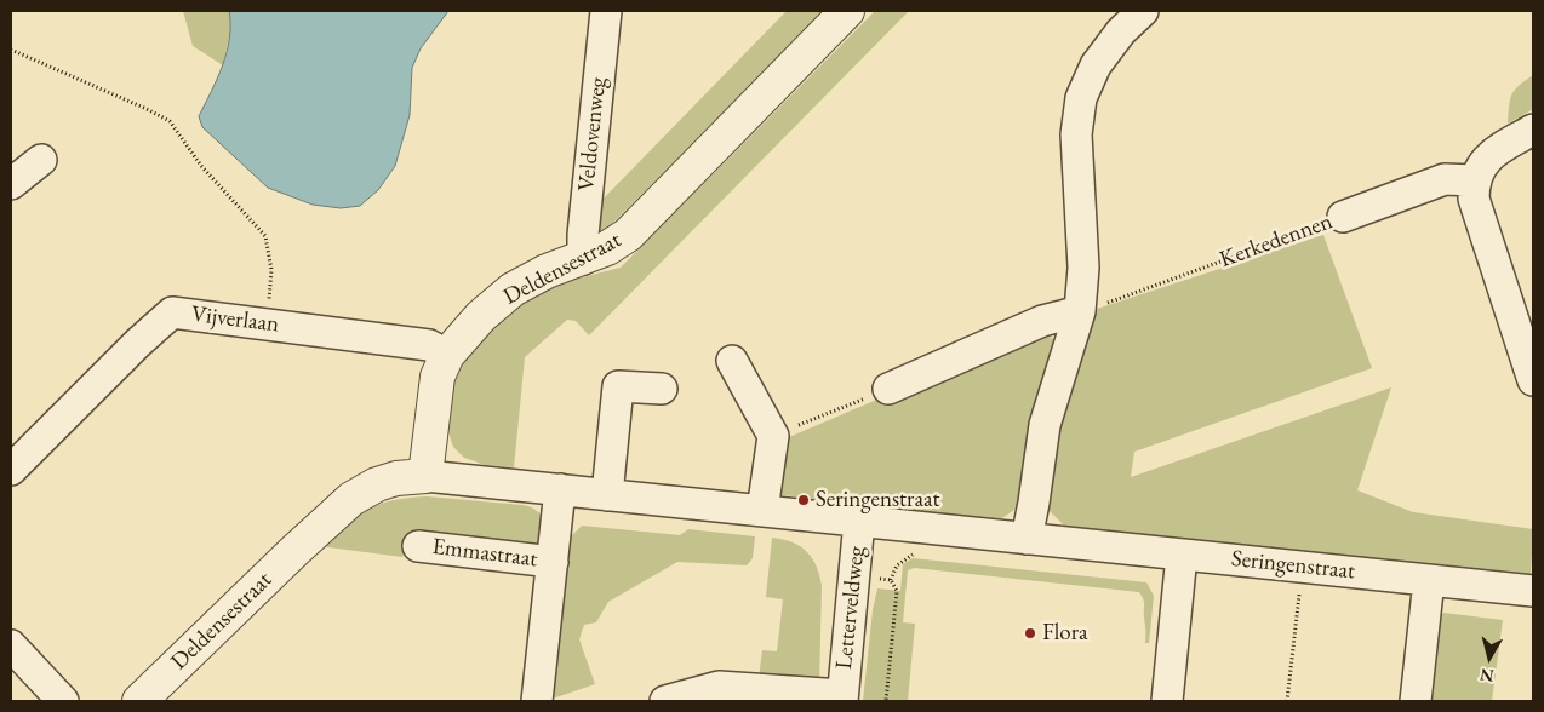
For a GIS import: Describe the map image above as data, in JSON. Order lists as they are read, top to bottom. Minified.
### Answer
{"streets":{"street":["Veldovenweg","Kerkedennen","Deldensestraat","Vijverlaan","Emmastraat","Seringenstraat","Letterveldweg"]},"crossings":[["Veldovenweg","Deldensestraat"],["Deldensestraat","Vijverlaan"],["Deldensestraat","Seringenstraat"],["Emmastraat","Seringenstraat"],["Seringenstraat","Letterveldweg"]],"places":["Seringenstraat","Flora"],"north":"bottom"}
